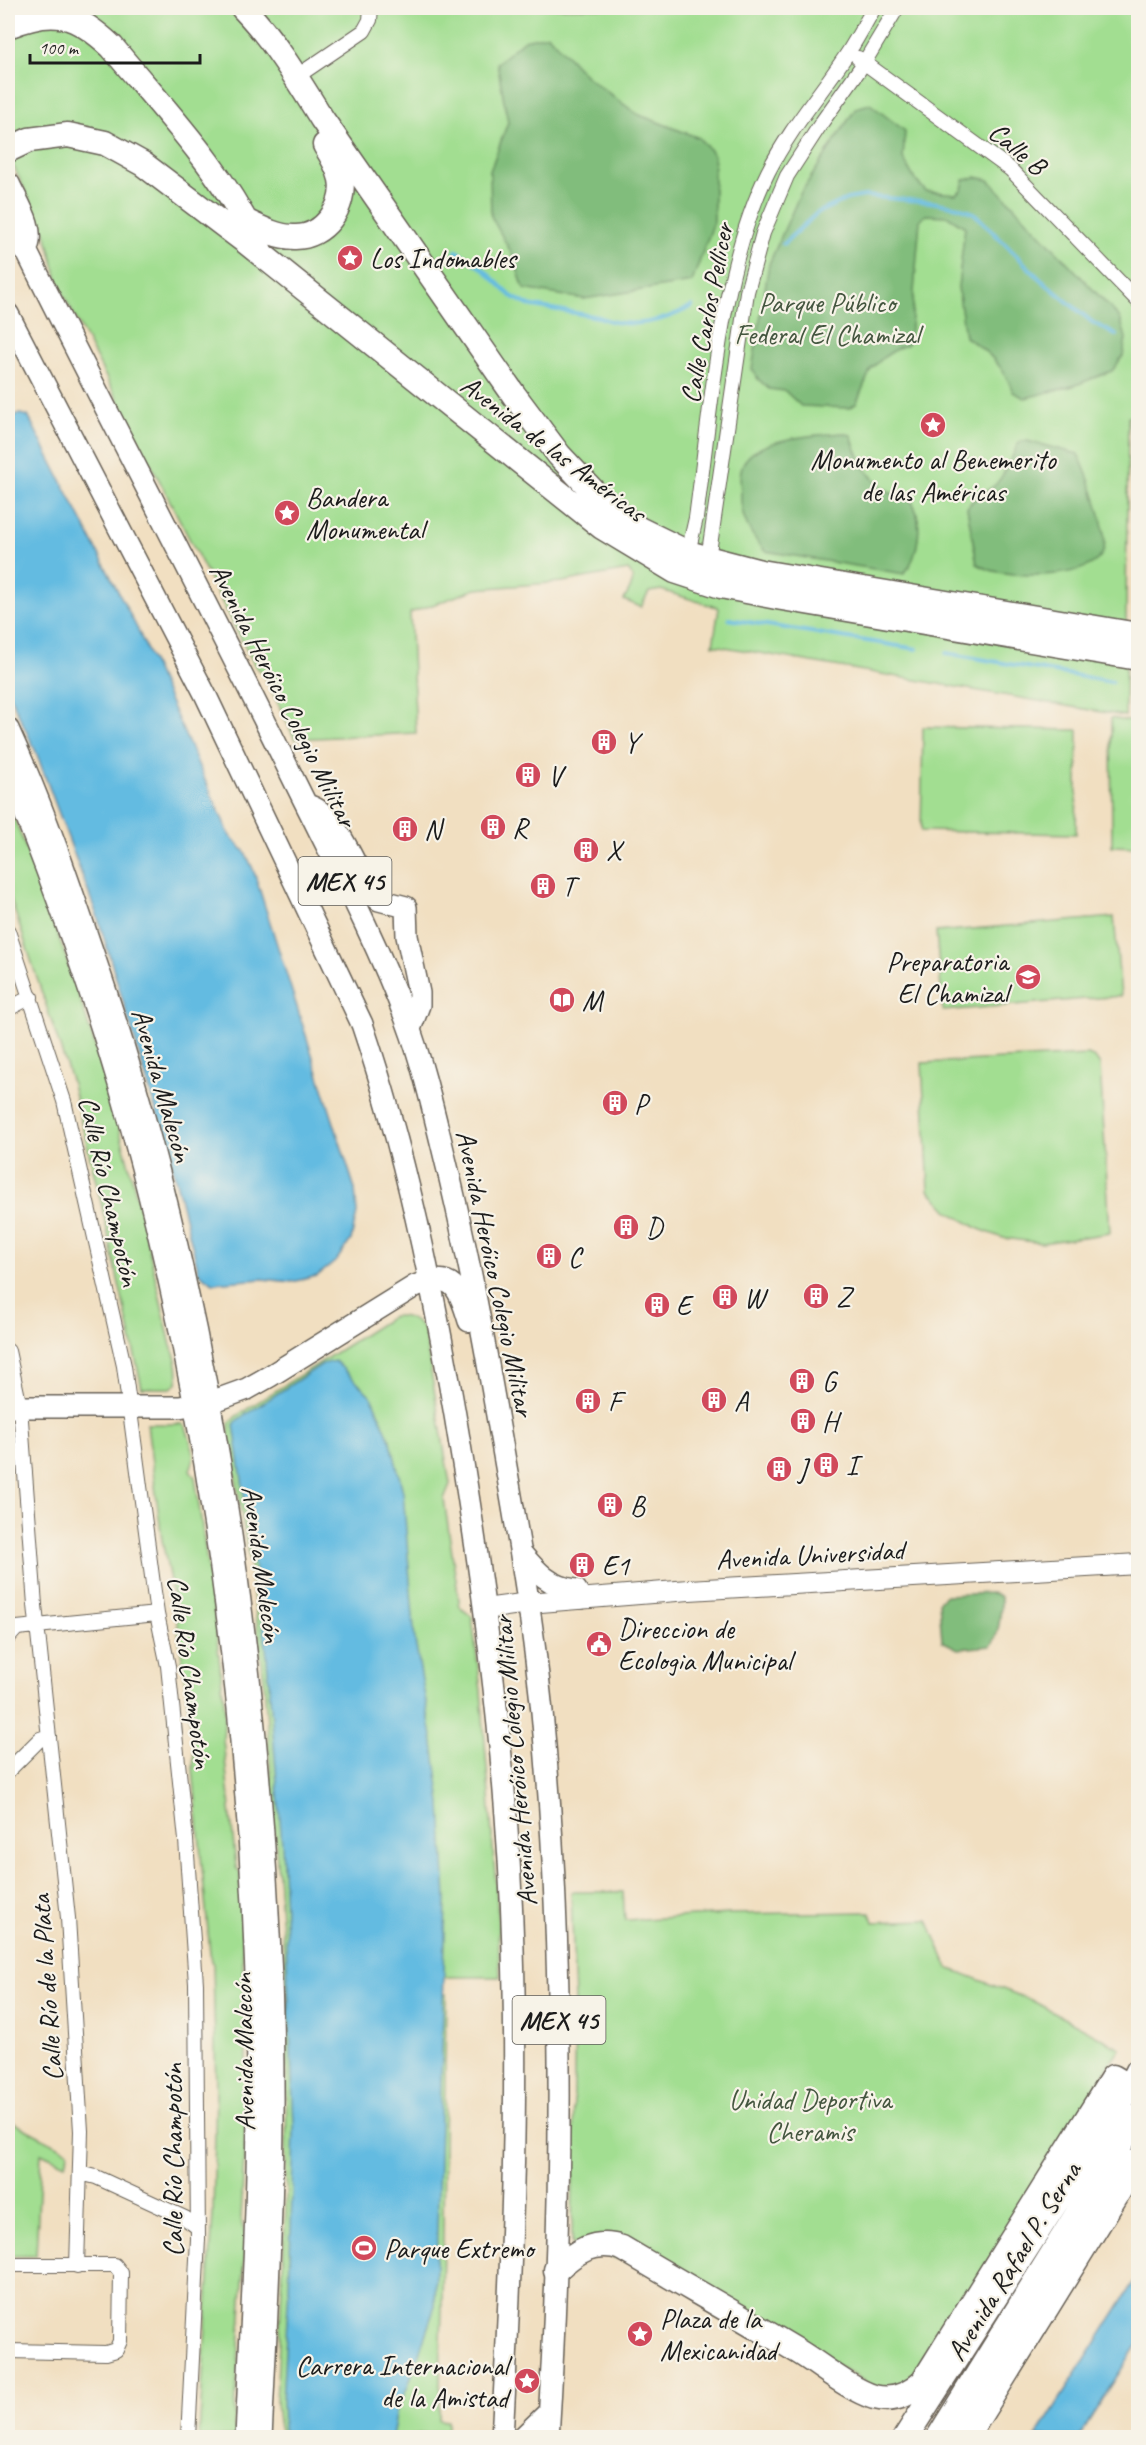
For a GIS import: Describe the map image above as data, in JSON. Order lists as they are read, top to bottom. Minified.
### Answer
{"streets":{"highway":["Avenida de las Américas","Avenida Rafael P. Serna"],"main road":["Avenida Heróico Colegio Militar","MEX 45","Avenida Malecón","Avenida Universidad"],"street":["Calle B","Calle Carlos Pellicer","Calle Río Champotón","Calle Río de la Plata"]},"crossings":[["Calle B","Calle Carlos Pellicer"],["Calle Carlos Pellicer","Avenida de las Américas"],["Avenida Heróico Colegio Militar","Avenida Universidad"]],"parks":["Parque Público Federal El Chamizal","Unidad Deportiva Cheramis"],"places":{"place":["Los Indomables","Monumento al Benemerito de las Américas","Bandera Monumental","Plaza de la Mexicanidad","Carrera Internacional de la Amistad"],"building":["Y","V","R","N","X","T","P","D","C","Z","W","E","G","A","F","H","I","J","B","E1"],"school or university":["Preparatoria El Chamizal"],"library":["M"],"public building":["Direccion de Ecologia Municipal"],"sports":["Parque Extremo"]},"scale_bar":"100 m"}
